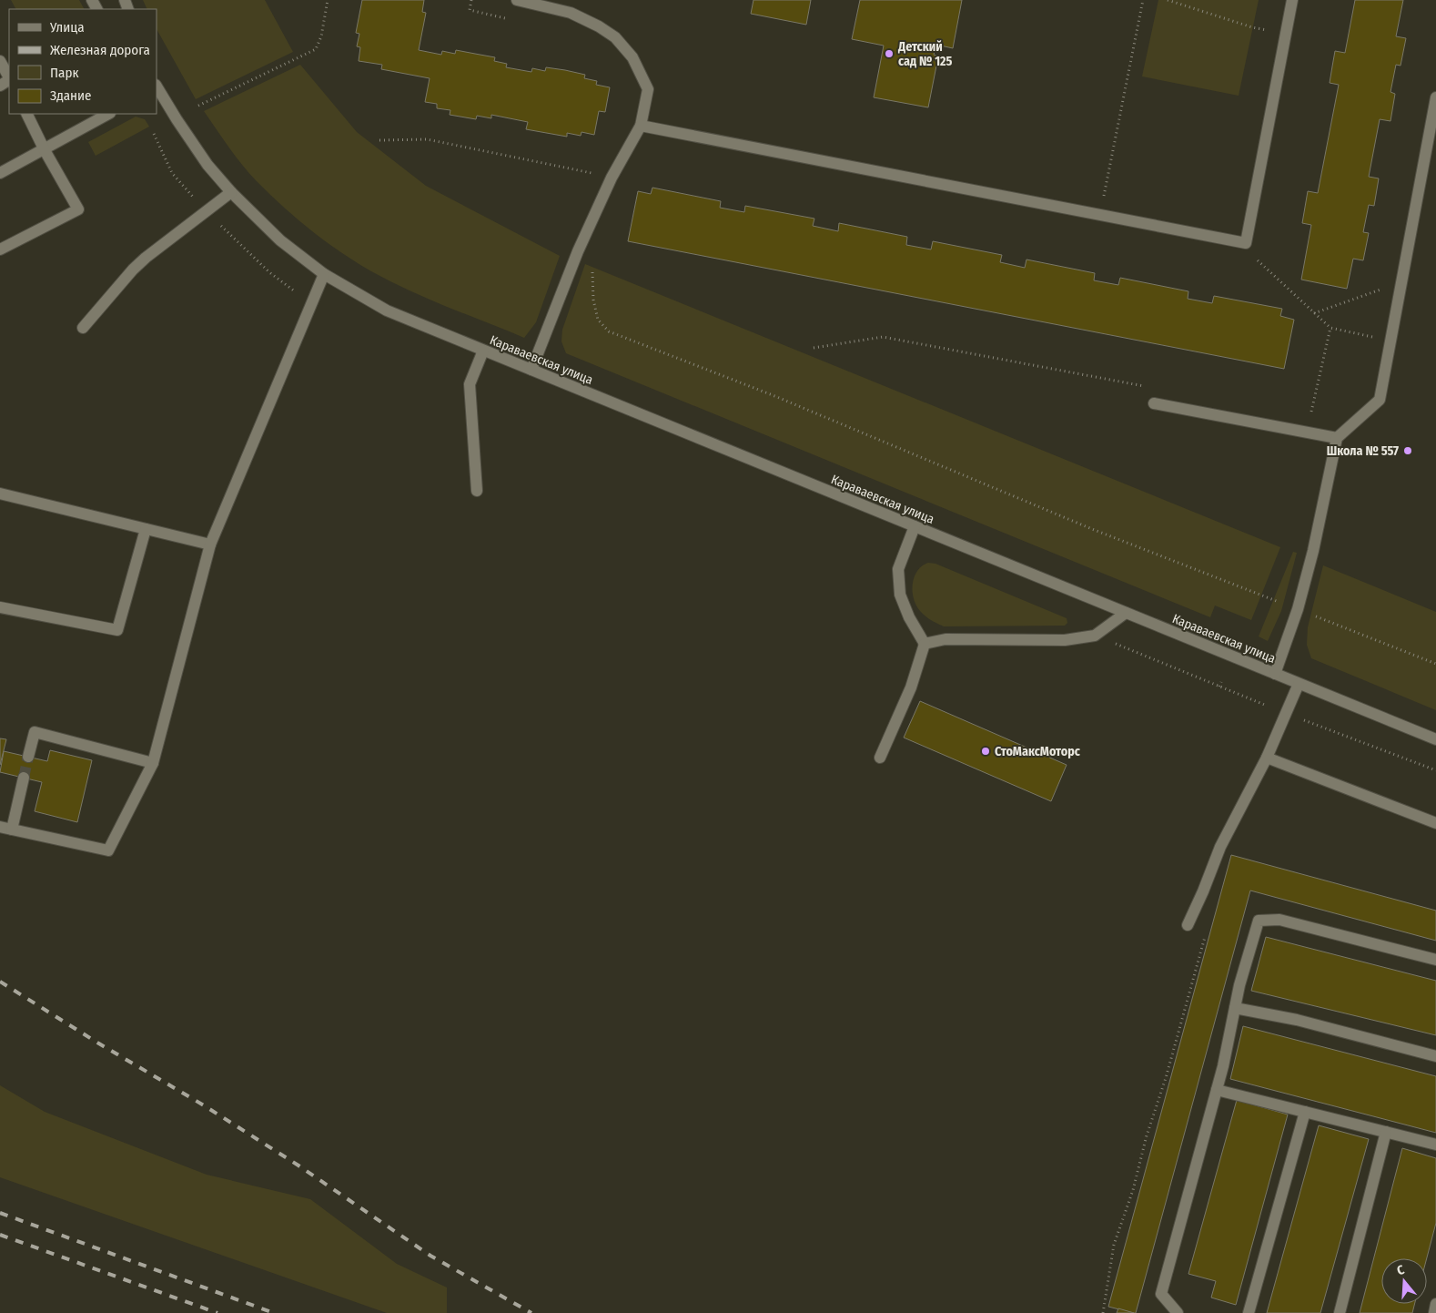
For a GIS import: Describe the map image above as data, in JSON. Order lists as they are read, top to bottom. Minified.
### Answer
{"streets":{"street":["Караваевская улица"]},"places":["Детский сад № 125","Школа № 557","СтоМаксМоторс"],"legend":["Улица","Железная дорога","Парк","Здание"],"north":"top"}
